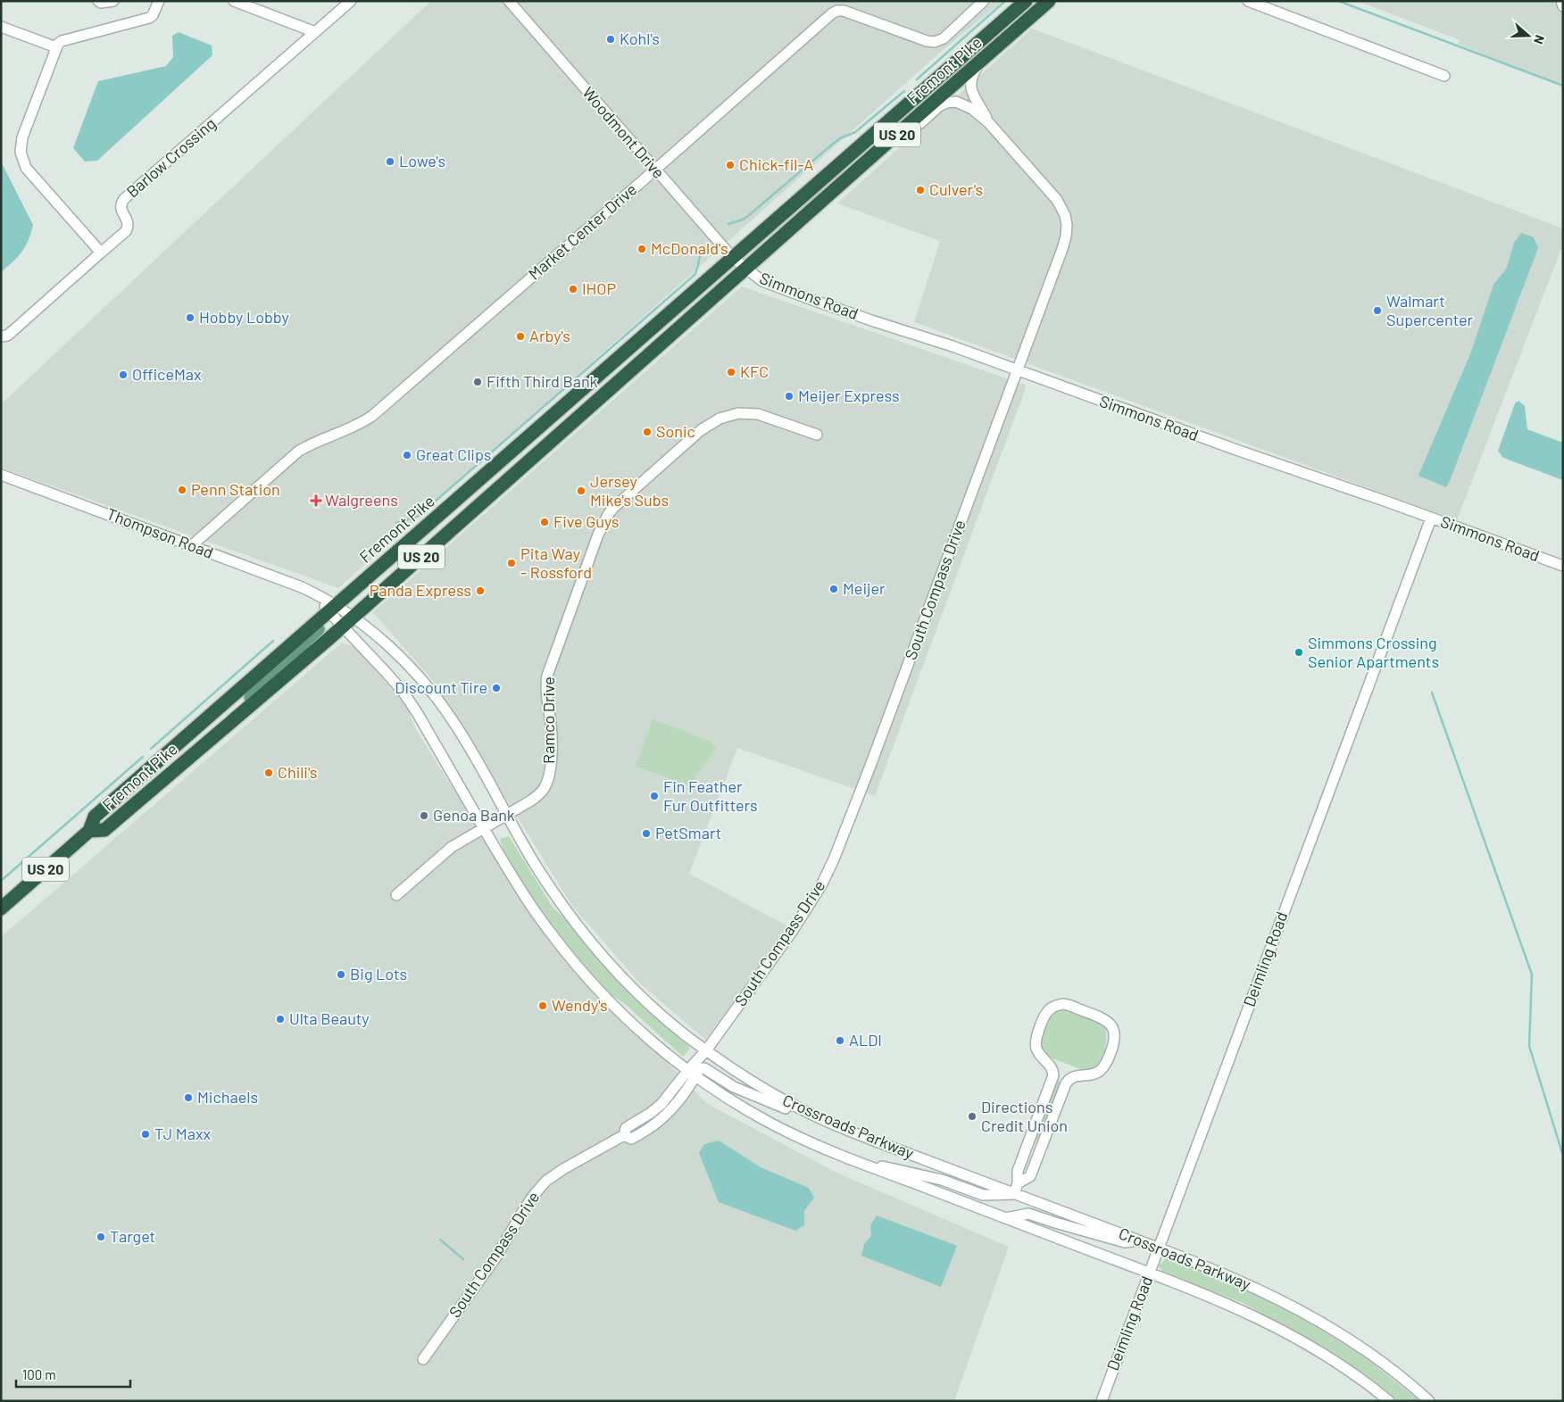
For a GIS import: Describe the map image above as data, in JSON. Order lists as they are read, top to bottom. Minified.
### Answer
{"streets":{"highway":["Fremont Pike","US 20"],"street":["Woodmont Drive","Barlow Crossing","Market Center Drive","Simmons Road","Thompson Road","South Compass Drive","Ramco Drive","Deimling Road","Crossroads Parkway"]},"crossings":[["Fremont Pike","Woodmont Drive"],["Fremont Pike","US 20"],["Fremont Pike","Simmons Road"],["Fremont Pike","Thompson Road"],["Fremont Pike","South Compass Drive"],["Fremont Pike","Crossroads Parkway"],["Woodmont Drive","Market Center Drive"],["Woodmont Drive","Simmons Road"],["Market Center Drive","Thompson Road"],["Simmons Road","South Compass Drive"],["Simmons Road","Deimling Road"],["Thompson Road","Crossroads Parkway"],["South Compass Drive","Crossroads Parkway"],["Ramco Drive","Crossroads Parkway"],["Deimling Road","Crossroads Parkway"]],"places":{"other":["Kohl's","Lowe's","Chick-fil-A","Culver's","McDonald's","IHOP","Walmart Supercenter","Hobby Lobby","Arby's","KFC","OfficeMax","Fifth Third Bank","Meijer Express","Sonic","Great Clips","Penn Station","Jersey Mike's Subs","Five Guys","Pita Way - Rossford","Meijer","Panda Express","Simmons Crossing Senior Apartments","Discount Tire","Chili's","Fin Feather Fur Outfitters","Genoa Bank","PetSmart","Big Lots","Wendy's","Ulta Beauty","ALDI","Michaels","Directions Credit Union","TJ Maxx","Target"],"health":["Walgreens"]},"scale_bar":"100 m","north":"right"}
